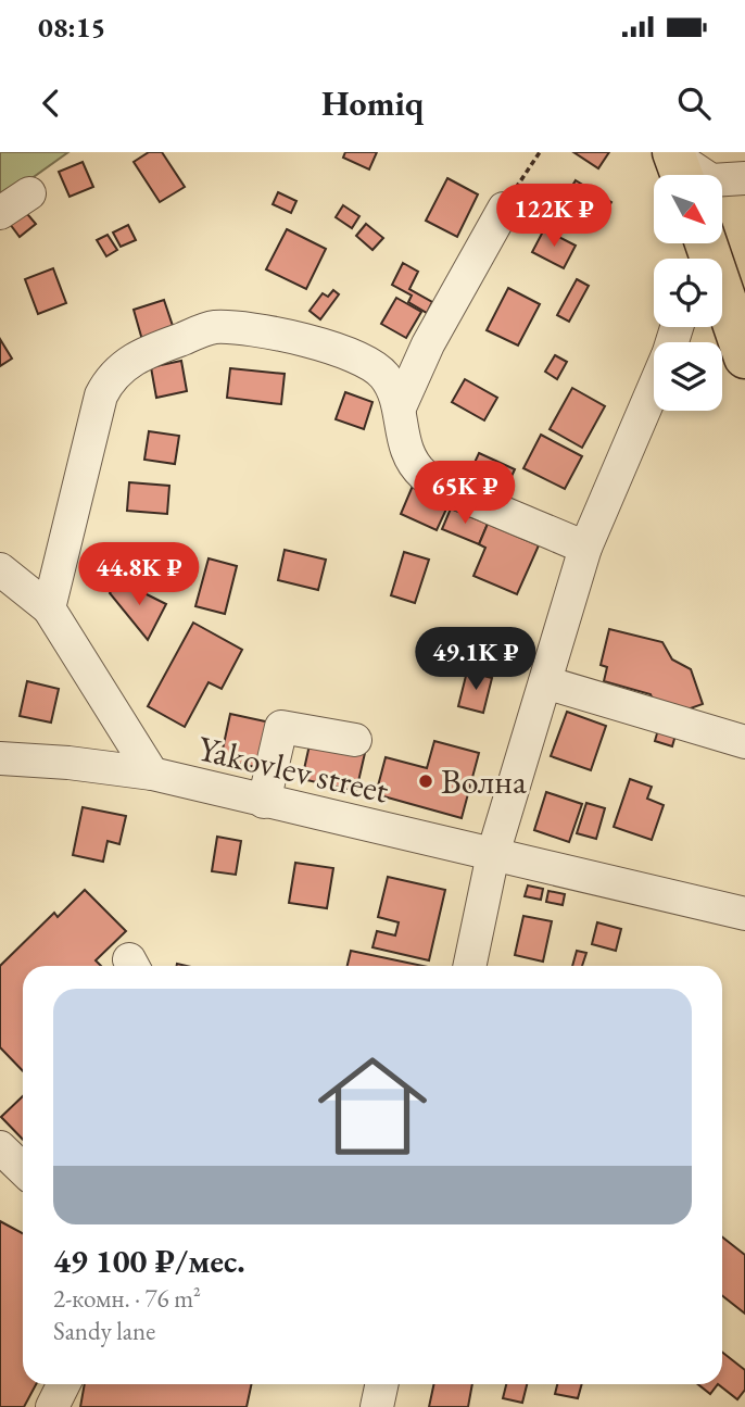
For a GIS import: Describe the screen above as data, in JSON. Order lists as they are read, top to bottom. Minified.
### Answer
{"streets":{"street":["Yakovlev street"]},"places":["Волна"],"north":"bottom right","page":{"status":"08:15","header":"Homiq","price":["122K ₽","65K ₽","44.8K ₽","49.1K ₽"],"list":[{"name":"49 100 ₽/мес.","note":"2-комн. · 76 m² · Sandy lane"}]}}
